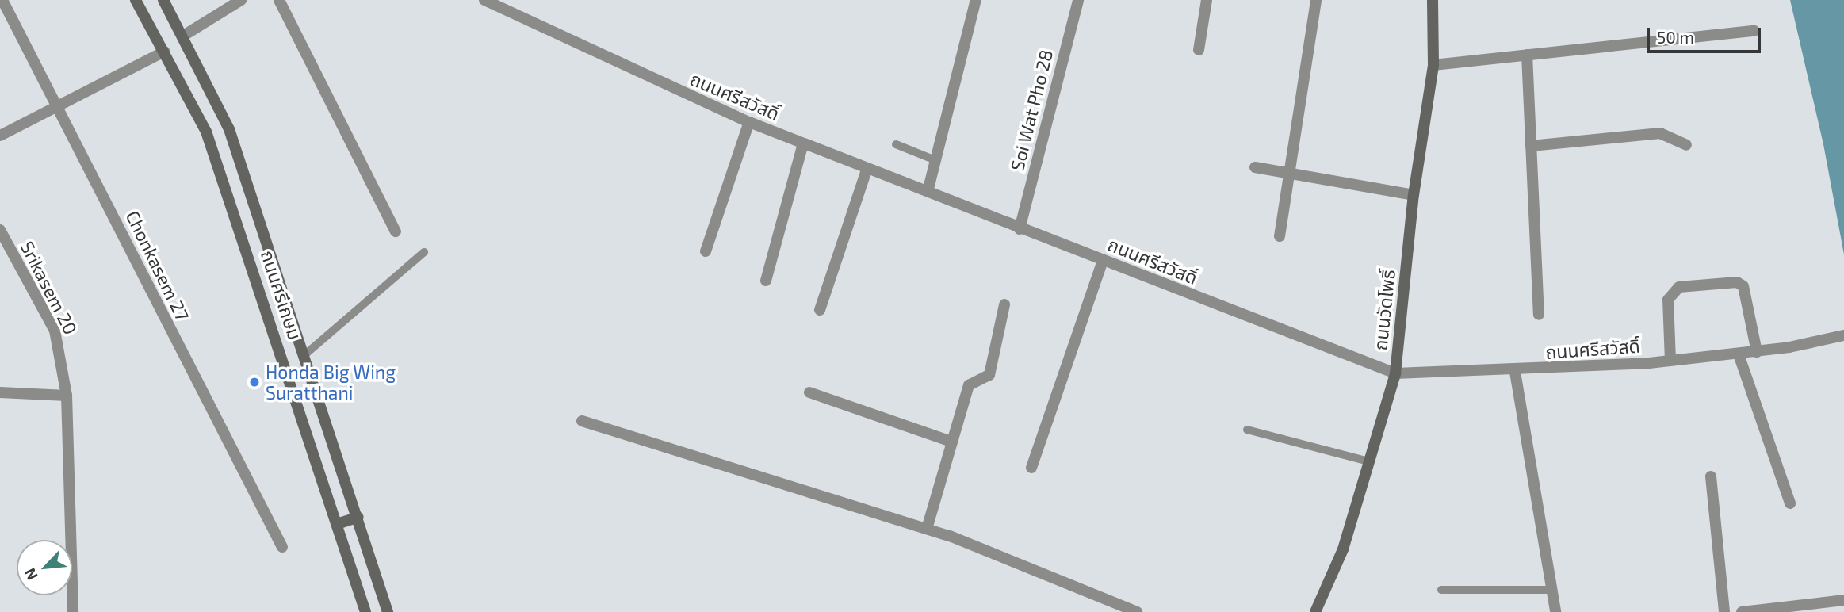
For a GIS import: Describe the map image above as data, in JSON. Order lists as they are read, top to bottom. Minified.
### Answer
{"streets":{"main road":["ถนนศรีเกษม","ถนนวัดโพธิ์"],"street":["ถนนศรีสวัสดิ์","Soi Wat Pho 28","Chonkasem 27","Srikasem 20"]},"crossings":[["ถนนศรีสวัสดิ์","Soi Wat Pho 28"],["ถนนศรีสวัสดิ์","ถนนวัดโพธิ์"]],"places":["Honda Big Wing Suratthani"],"scale_bar":"50 m","north":"bottom left"}
